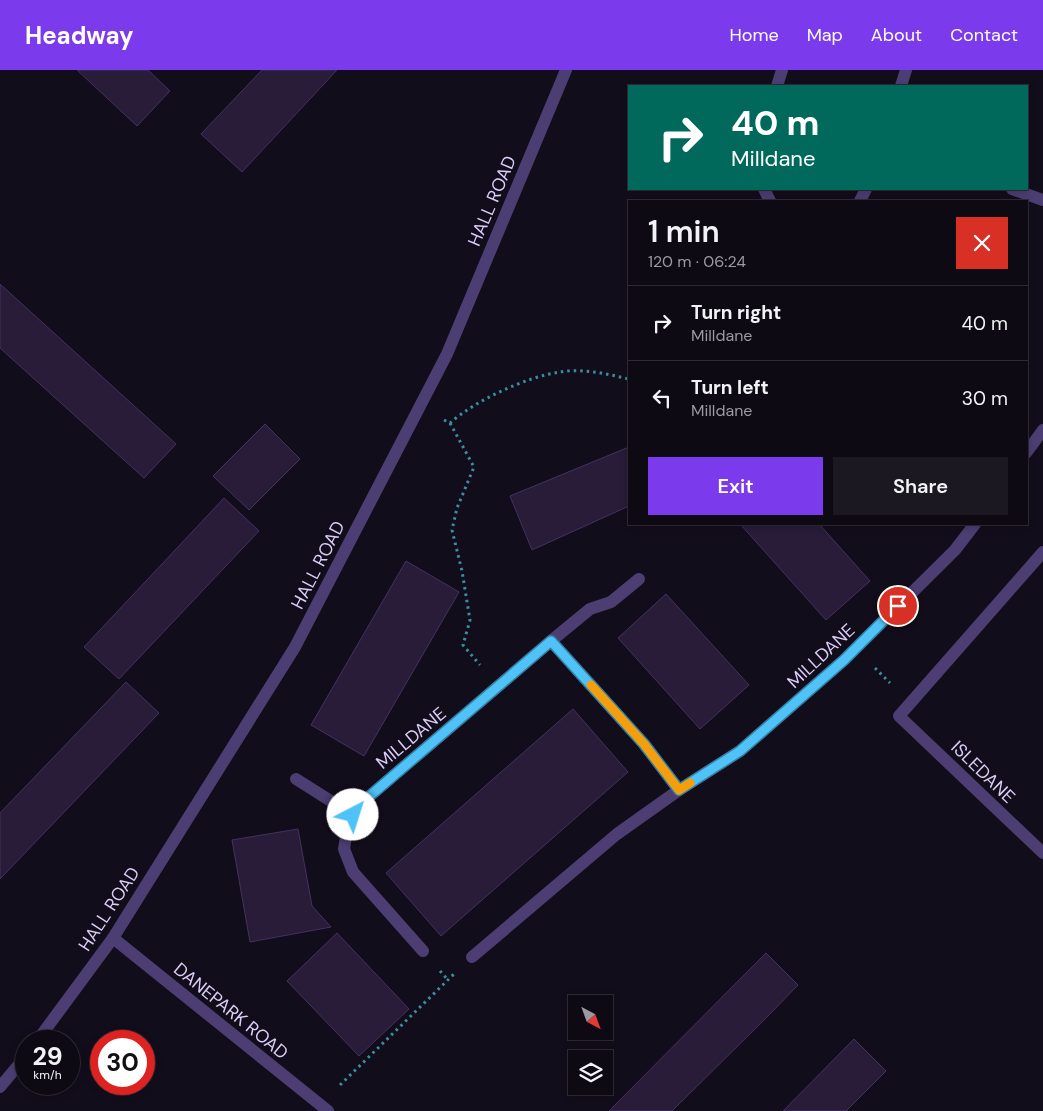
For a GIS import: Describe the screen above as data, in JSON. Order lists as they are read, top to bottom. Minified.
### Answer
{"streets":{"street":["HALL ROAD","MILLDANE","ISLEDANE","DANEPARK ROAD"]},"crossings":[["HALL ROAD","DANEPARK ROAD"]],"north":"bottom right","page":{"header":"Headway","nav":["Home","Map","About","Contact"],"turn":["40 m","Milldane"],"heading":["1 min","120 m · 06:24"],"list":[{"name":"Turn right","note":"Milldane","value":"40 m"},{"name":"Turn left","note":"Milldane","value":"30 m"}],"buttons":["Exit","Share"],"speed":"29 km/h","limit":"30"}}
